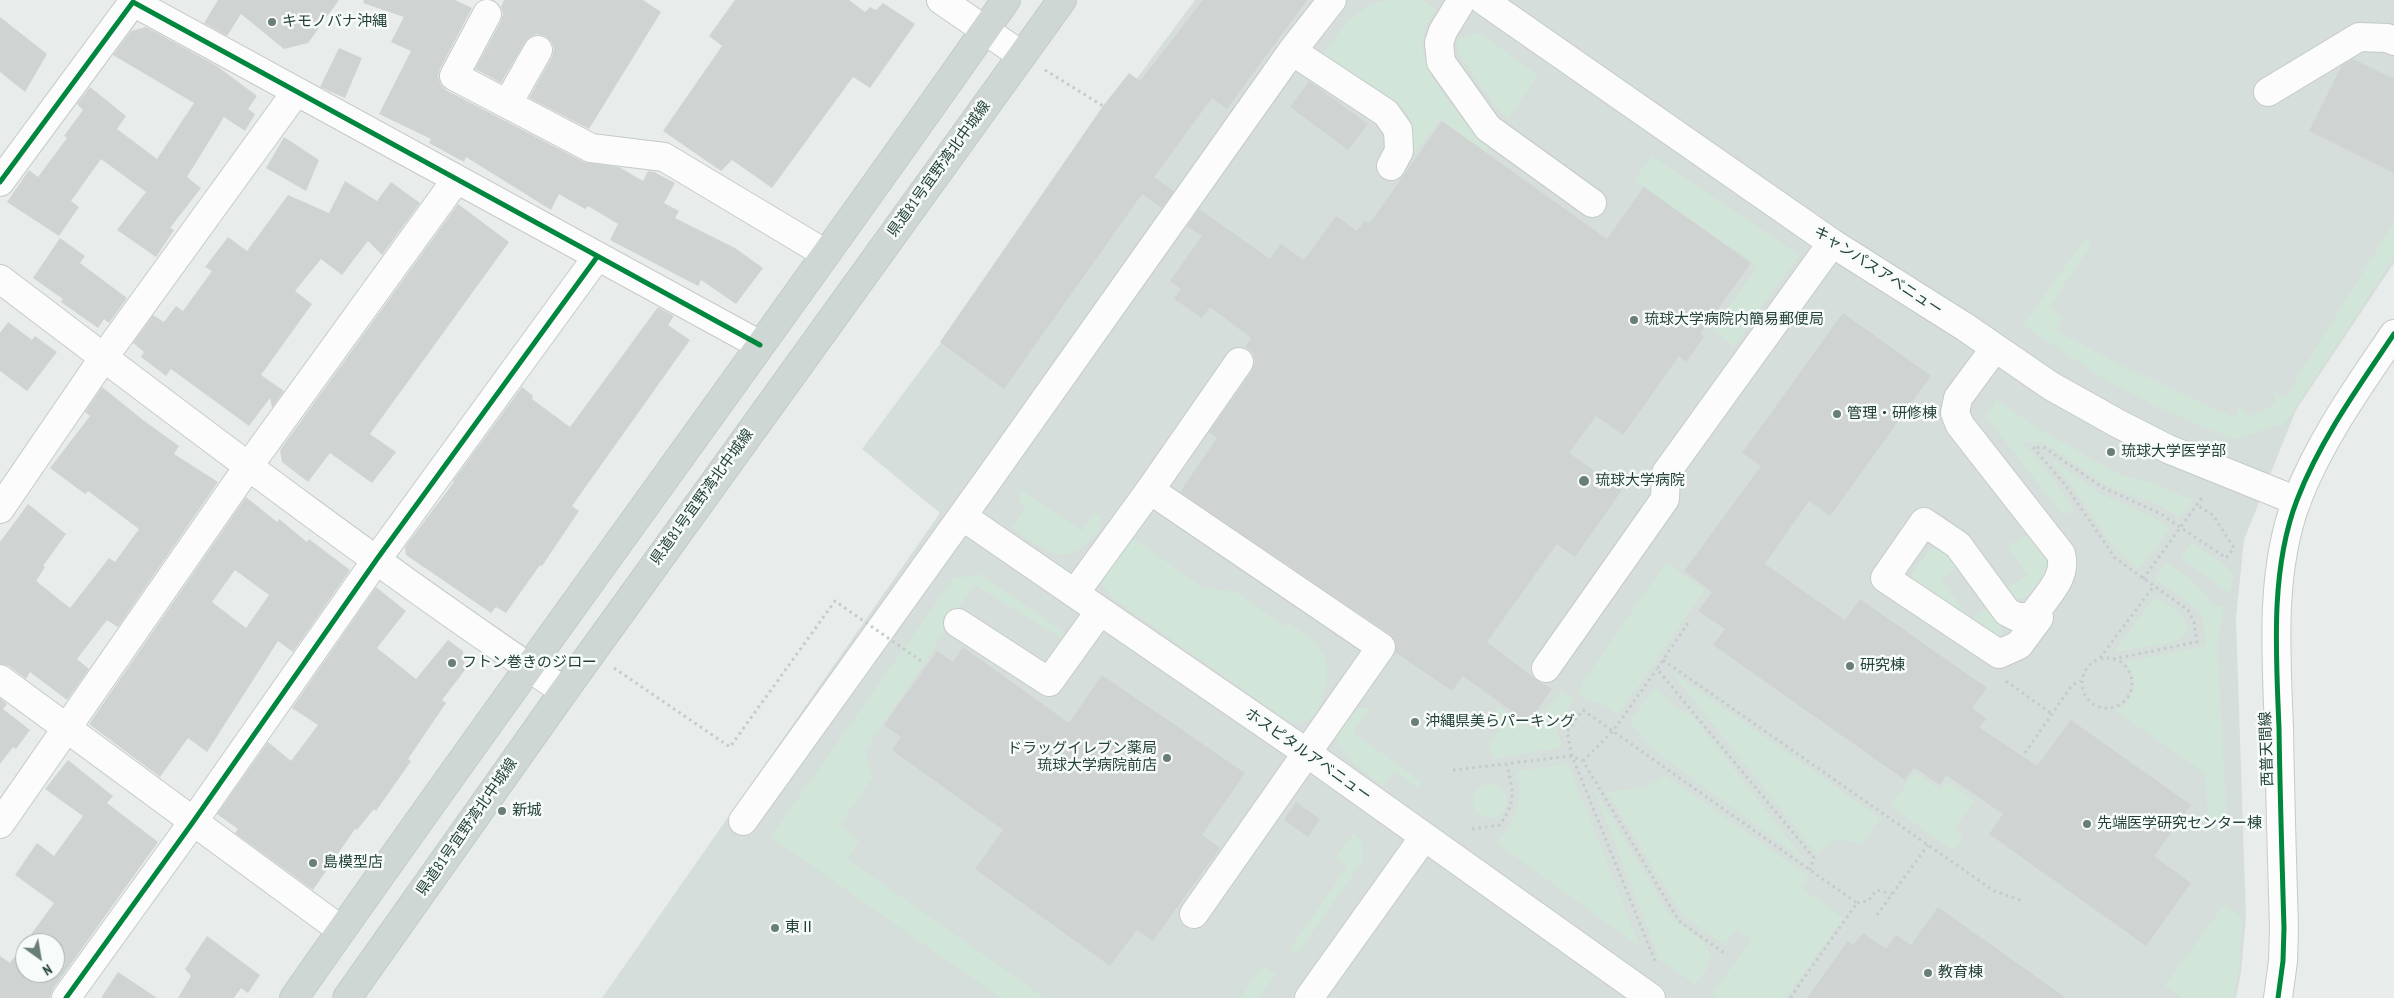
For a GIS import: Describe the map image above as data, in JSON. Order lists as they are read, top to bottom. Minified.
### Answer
{"streets":{"main road":["県道81号宜野湾北中城線"],"street":["キャンパスアベニュー","西普天間線","ホスピタルアベニュー"]},"crossings":[["キャンパスアベニュー","西普天間線"]],"places":["キモノバナ沖縄","琉球大学病院内簡易郵便局","管理・研修棟","琉球大学医学部","琉球大学病院","フトン巻きのジロー","研究棟","沖縄県美らパーキング","ドラッグイレブン薬局 琉球大学病院前店","新城","先端医学研究センター棟","島模型店","東Ⅱ","教育棟"],"north":"bottom right"}
